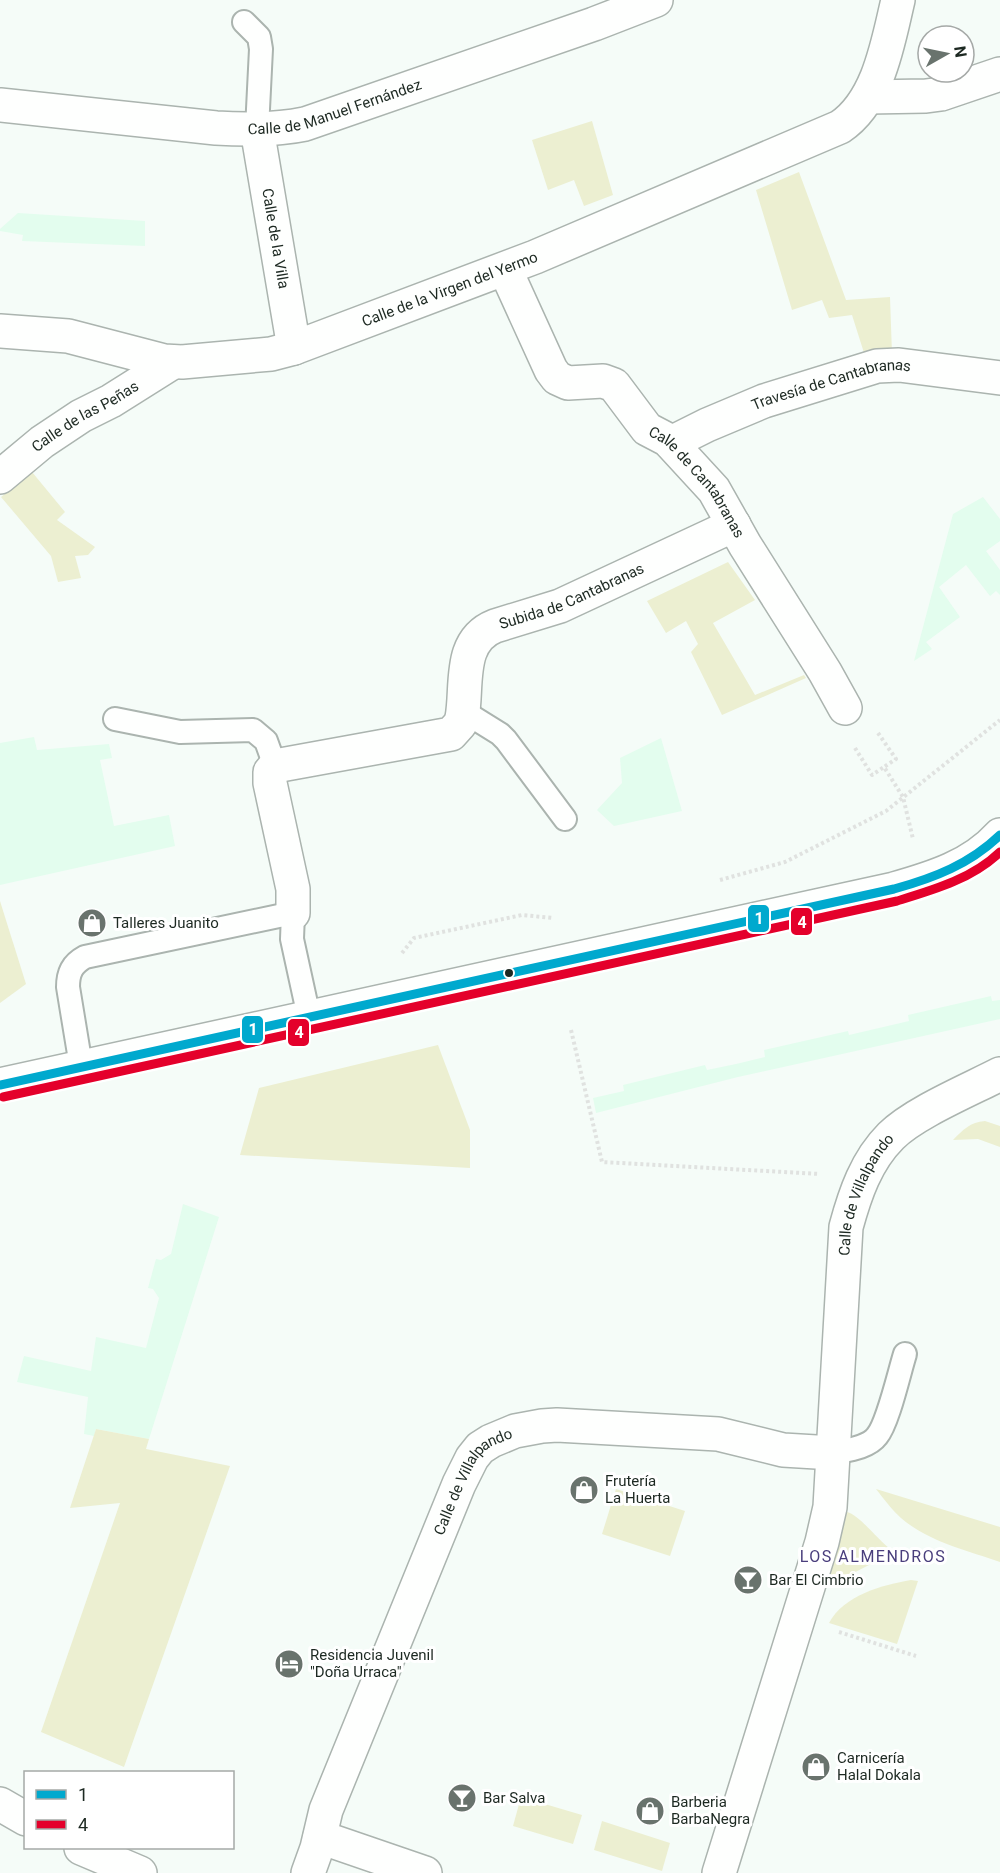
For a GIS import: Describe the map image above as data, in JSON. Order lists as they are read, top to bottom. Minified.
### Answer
{"streets":{"main road":["Calle de Manuel Fernández","Calle de la Villa","Calle de la Virgen del Yermo","Travesía de Cantabranas","Calle de las Peñas","Calle de Cantabranas","Subida de Cantabranas","Calle de Villalpando"]},"crossings":[["Calle de Manuel Fernández","Calle de la Villa"],["Calle de la Villa","Calle de la Virgen del Yermo"],["Calle de la Virgen del Yermo","Calle de las Peñas"],["Calle de la Virgen del Yermo","Calle de Cantabranas"],["Travesía de Cantabranas","Calle de Cantabranas"],["Calle de Cantabranas","Subida de Cantabranas"]],"districts":["LOS ALMENDROS"],"places":{"shop":["Talleres Juanito","Frutería La Huerta","Carnicería Halal Dokala","Barberia BarbaNegra"],"bar":["Bar El Cimbrio","Bar Salva"],"hotel":["Residencia Juvenil \"Doña Urraca\""]},"lines":["transit line 1","transit line 4"],"legend":["1","4"],"north":"right"}
